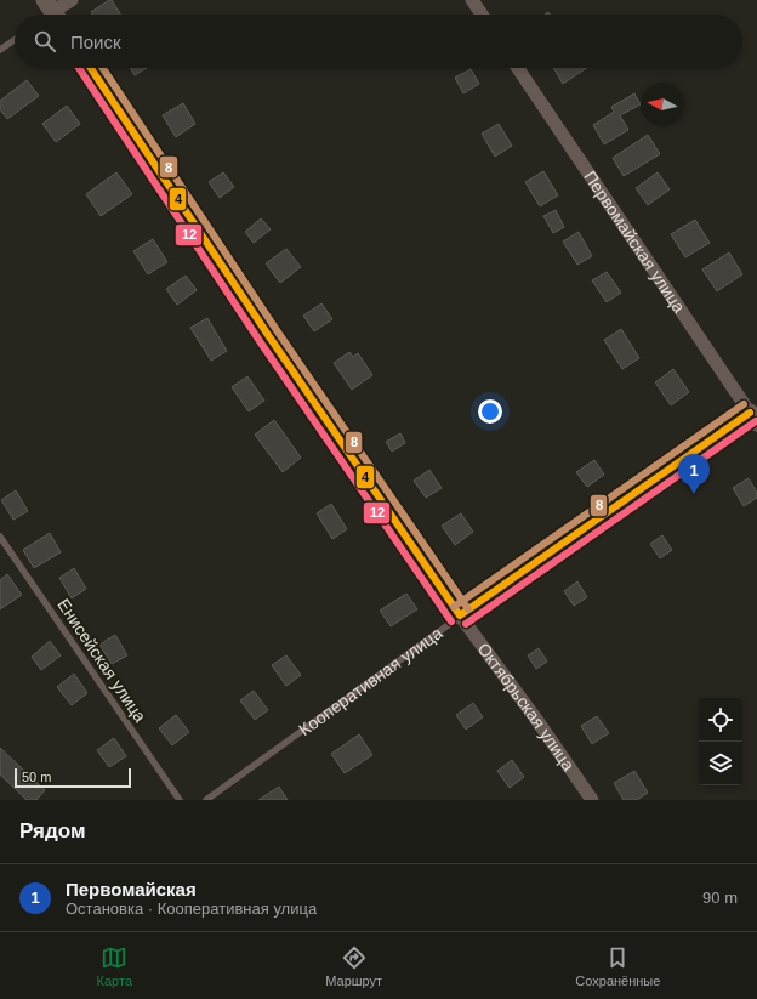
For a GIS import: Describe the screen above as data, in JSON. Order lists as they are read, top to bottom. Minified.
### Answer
{"streets":{"main road":["Кооперативная улица","Октябрьская улица"],"street":["Первомайская улица"],"lane":["Енисейская улица"]},"crossings":[["Первомайская улица","Кооперативная улица"],["Кооперативная улица","Октябрьская улица"]],"lines":["transit line 4","transit line 12","transit line 8"],"scale_bar":"50 m","north":"left","page":{"search":"Поиск","pins":"1","scale":"50 m","heading":"Рядом","list":[{"mark":"1","name":"Первомайская","note":"Остановка · Кооперативная улица","value":"90 m"}],"nav":["Карта","Маршрут","Сохранённые"]}}
